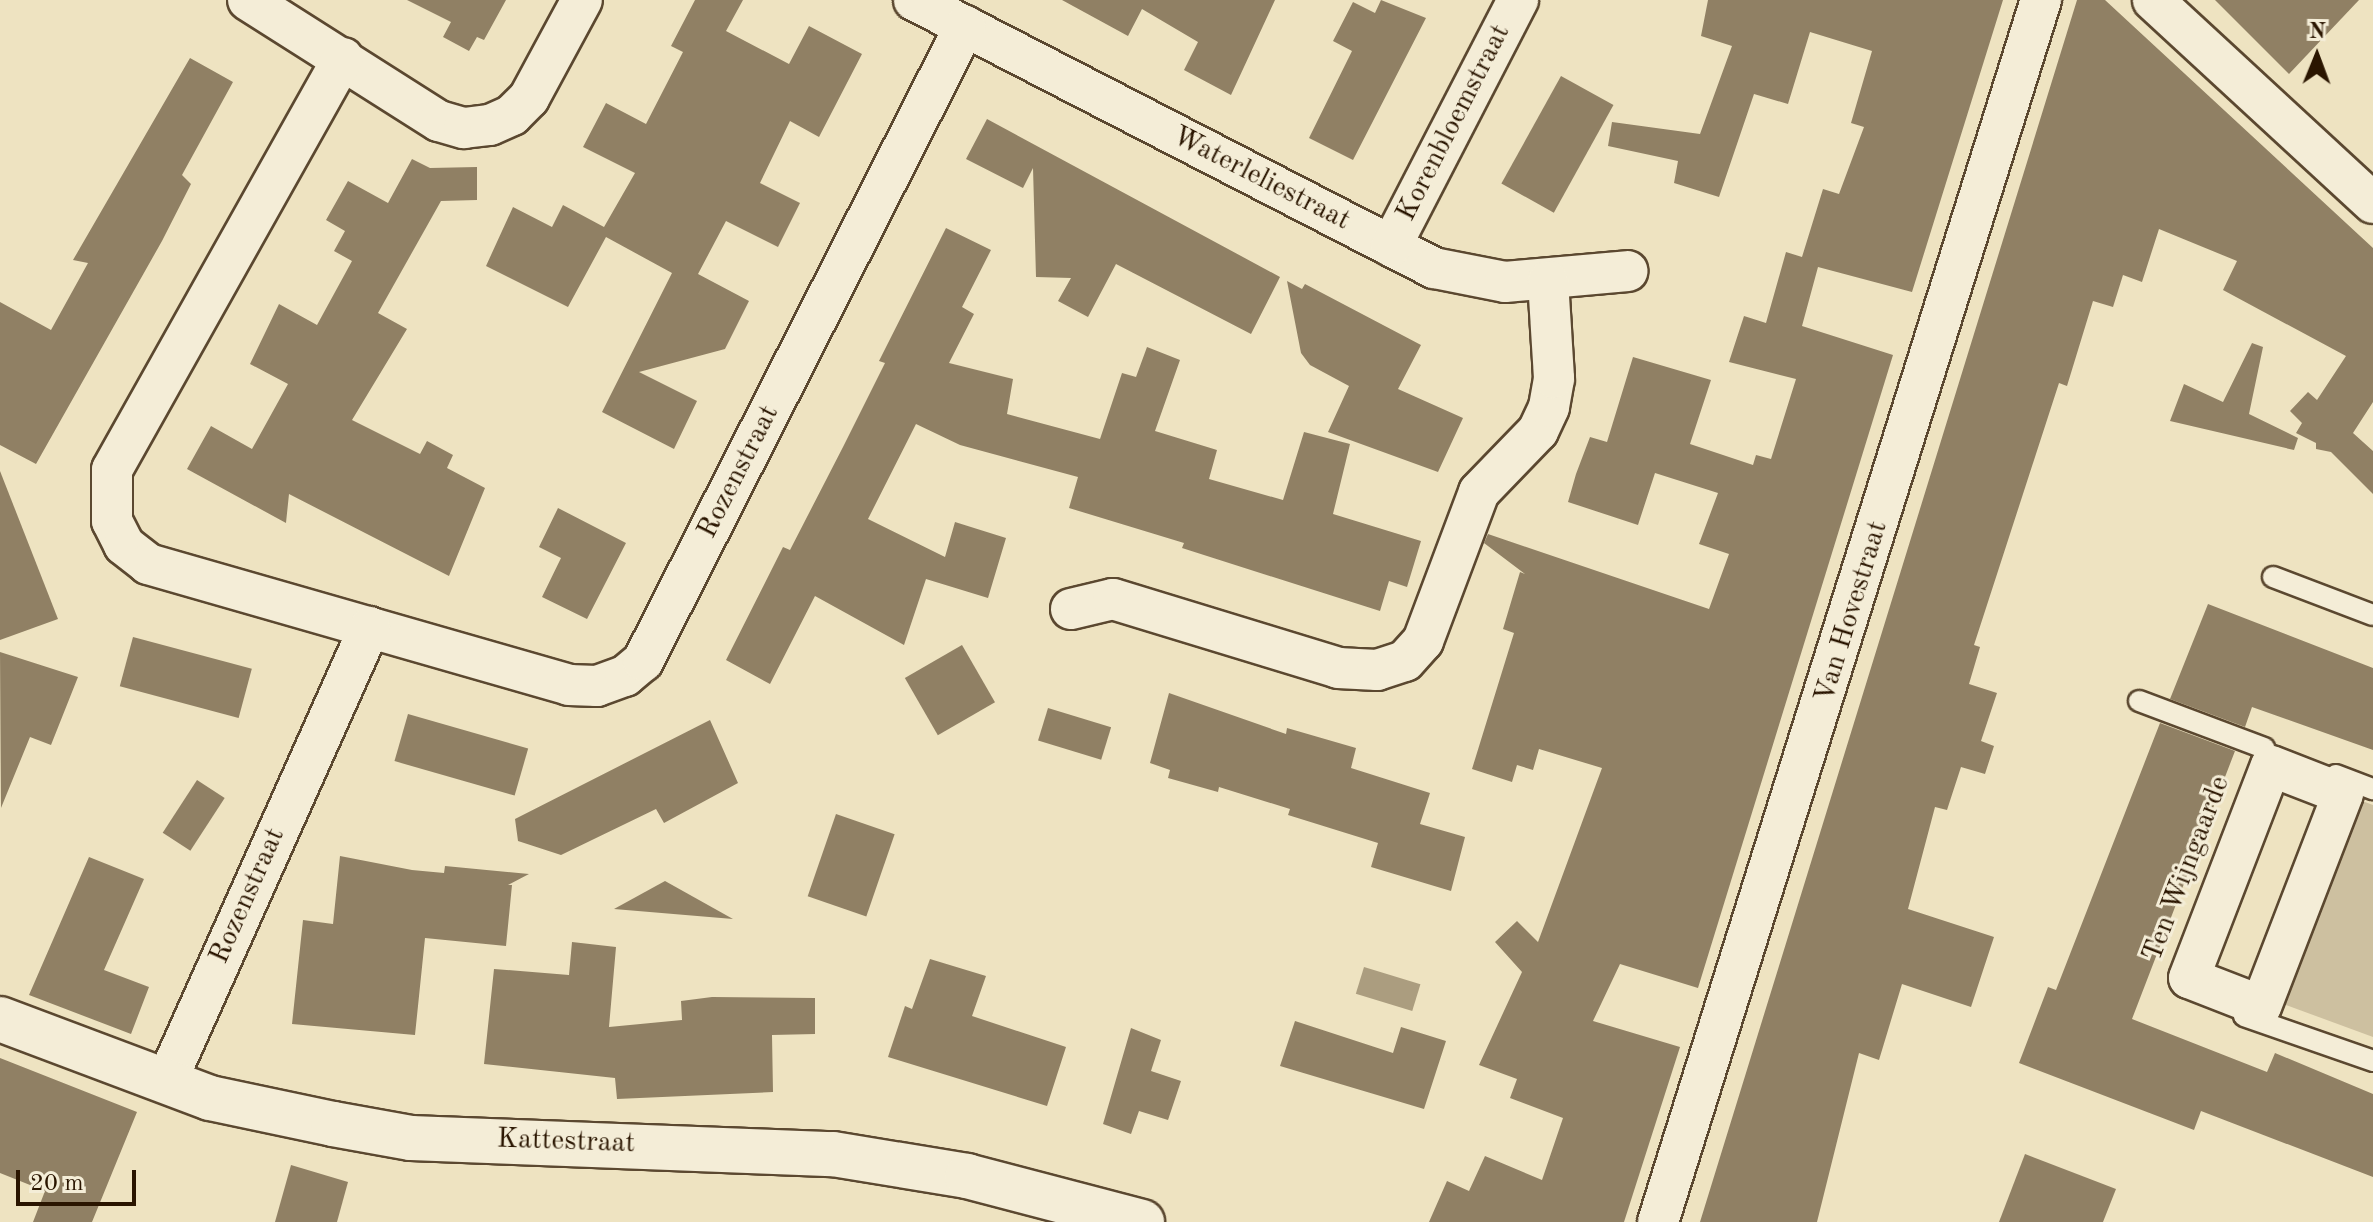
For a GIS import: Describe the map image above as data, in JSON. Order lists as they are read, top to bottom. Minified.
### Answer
{"streets":{"street":["Korenbloemstraat","Waterleliestraat","Rozenstraat","Van Hovestraat","Kattestraat"],"lane":["Ten Wijngaarde"]},"crossings":[["Korenbloemstraat","Waterleliestraat"],["Waterleliestraat","Rozenstraat"],["Rozenstraat","Kattestraat"]],"scale_bar":"20 m","north":"top"}
